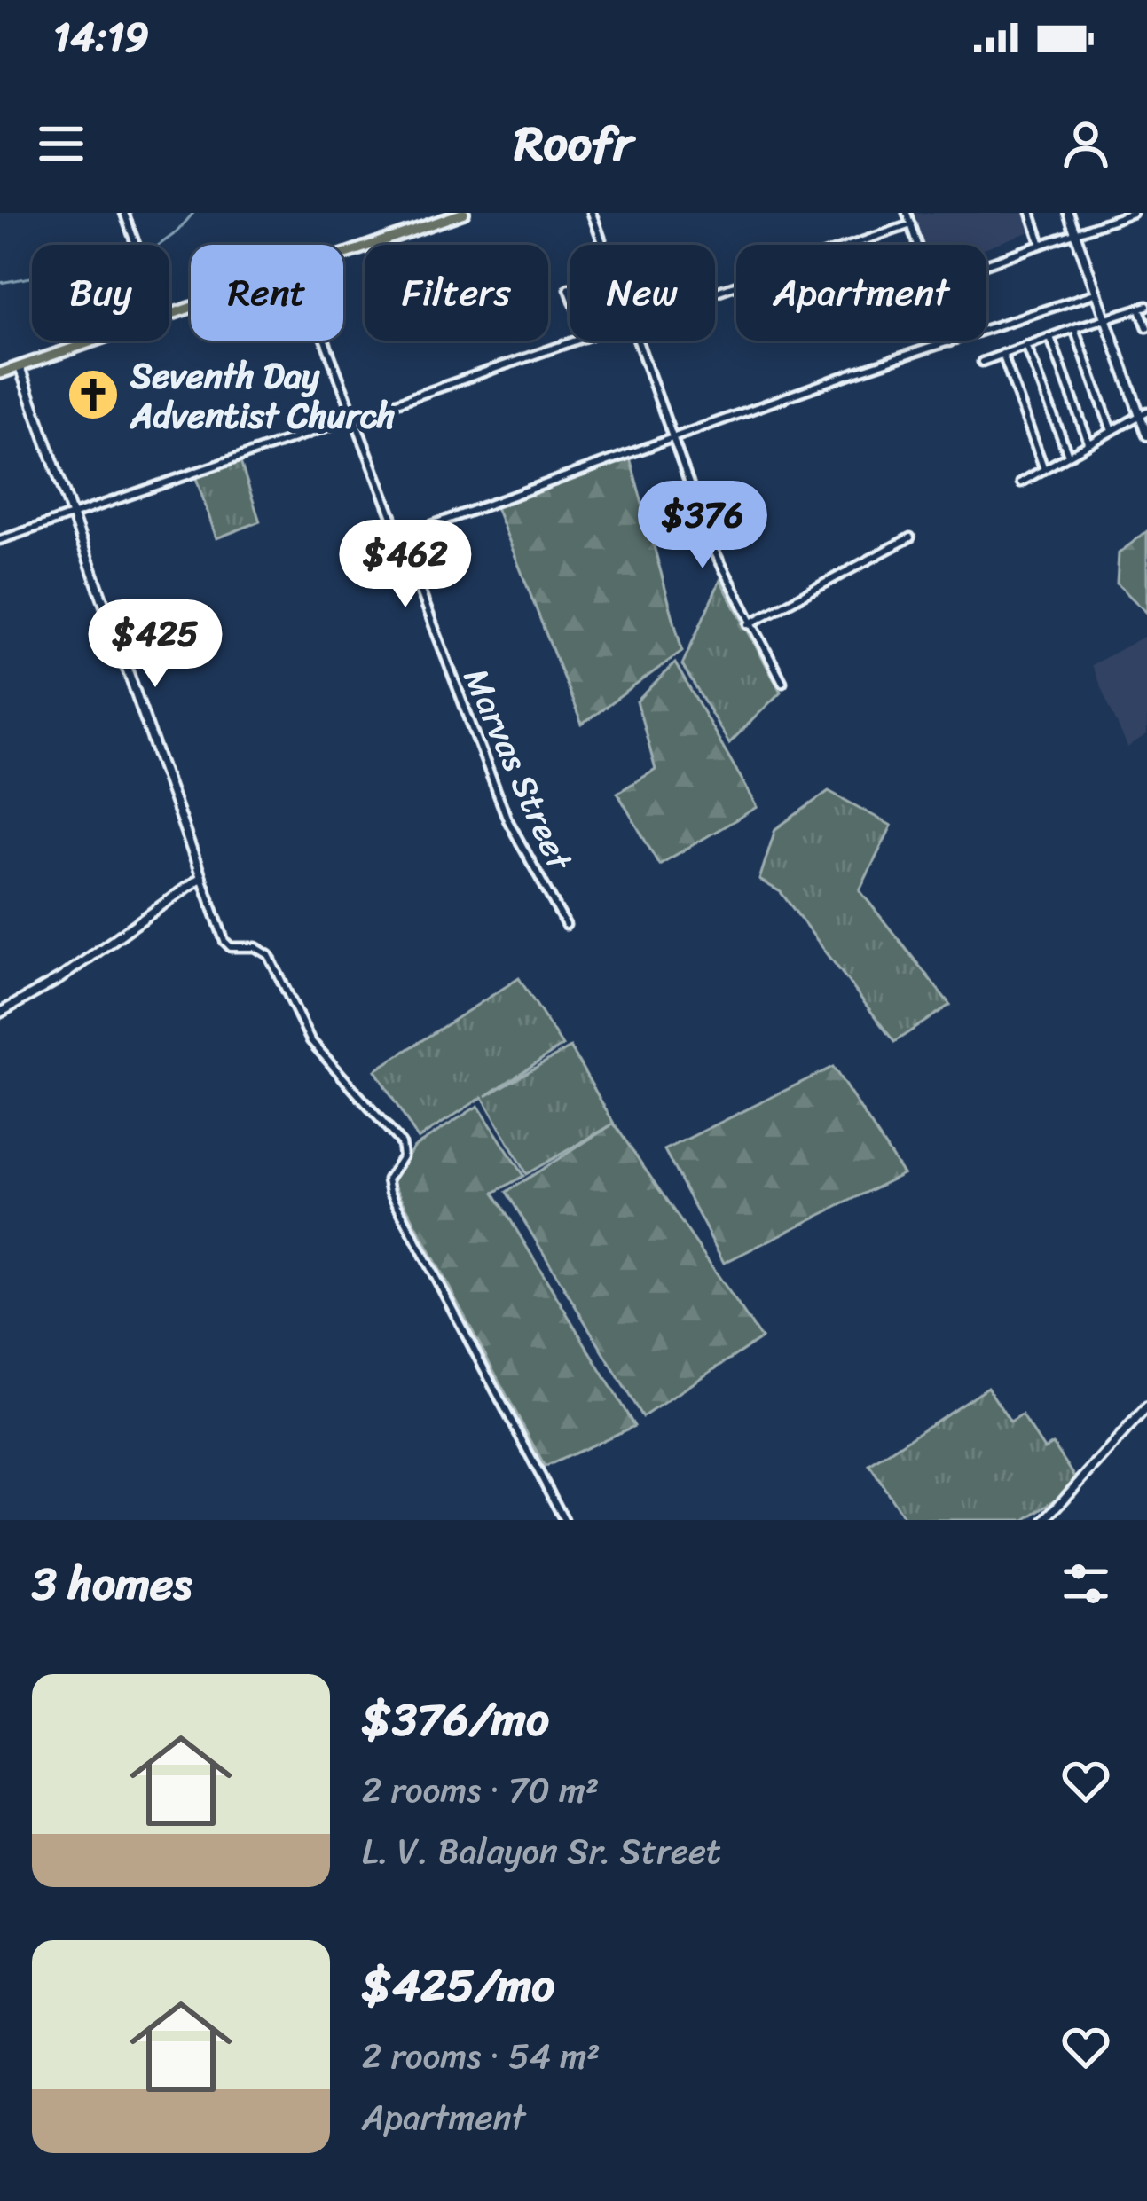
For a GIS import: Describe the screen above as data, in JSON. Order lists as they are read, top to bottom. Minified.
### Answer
{"streets":{"street":["Marvas Street"]},"places":{"church":["Seventh Day Adventist Church"]},"page":{"status":"14:19","header":"Roofr","chip":["Buy","Rent","Filters","New","Apartment"],"price":["$376","$462","$425"],"heading":"3 homes","list":[{"name":"$376/mo","note":"2 rooms · 70 m² · L. V. Balayon Sr. Street"},{"name":"$425/mo","note":"2 rooms · 54 m² · Apartment"}]}}
